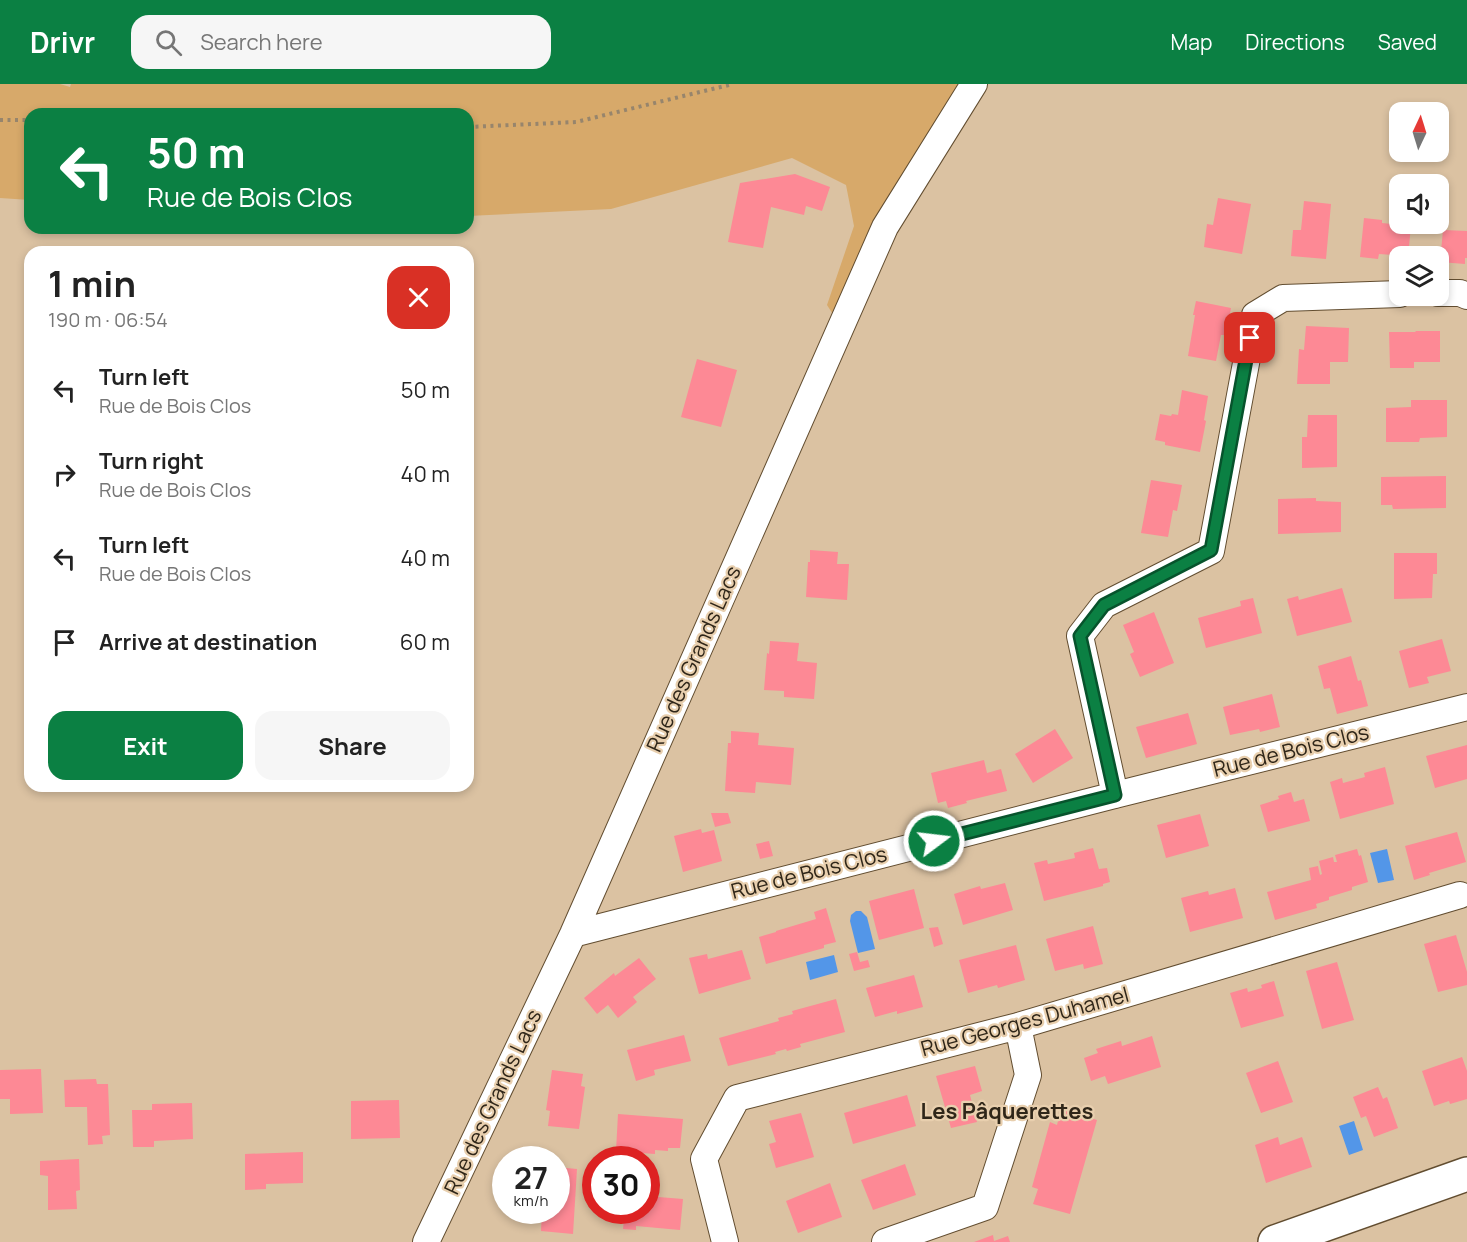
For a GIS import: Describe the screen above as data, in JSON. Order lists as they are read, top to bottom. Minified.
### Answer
{"streets":{"street":["Rue des Grands Lacs","Rue de Bois Clos","Rue Georges Duhamel"]},"crossings":[["Rue des Grands Lacs","Rue de Bois Clos"]],"districts":["Les Pâquerettes"],"north":"top","page":{"header":"Drivr","search":"Search here","nav":["Map","Directions","Saved"],"turn":["50 m","Rue de Bois Clos"],"heading":["1 min","190 m · 06:54"],"list":[{"name":"Turn left","note":"Rue de Bois Clos","value":"50 m"},{"name":"Turn right","note":"Rue de Bois Clos","value":"40 m"},{"name":"Turn left","note":"Rue de Bois Clos","value":"40 m"},{"name":"Arrive at destination","value":"60 m"}],"buttons":["Exit","Share"],"speed":"27 km/h","limit":"30"}}
